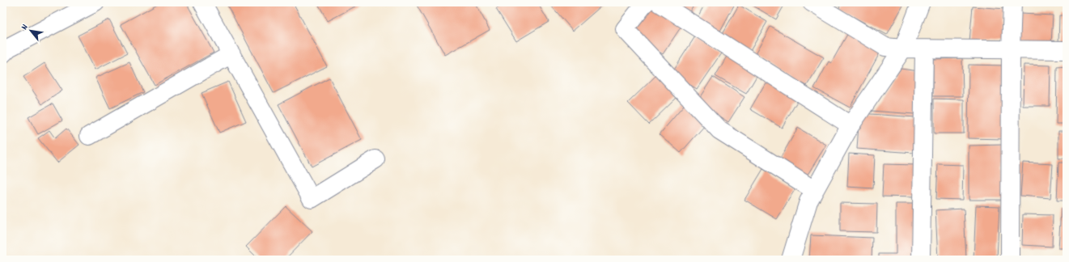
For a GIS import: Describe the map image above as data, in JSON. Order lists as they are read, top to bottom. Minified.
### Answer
{"north":"top left"}
